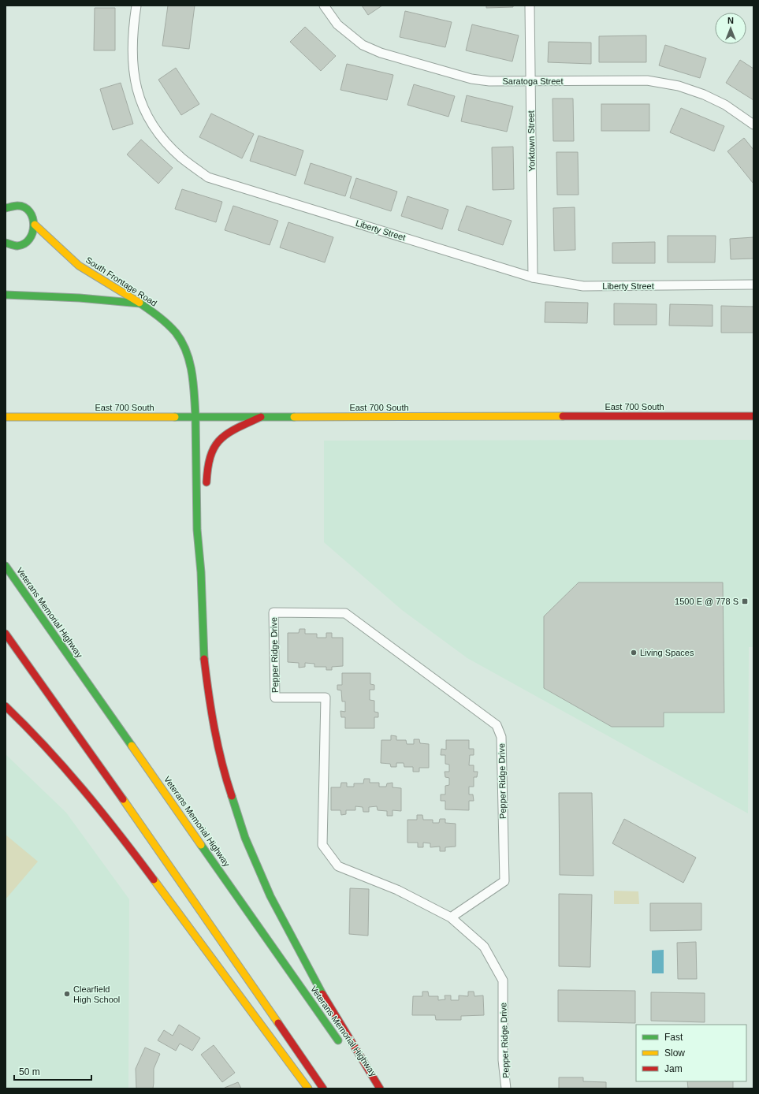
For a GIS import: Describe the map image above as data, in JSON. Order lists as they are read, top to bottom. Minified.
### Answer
{"streets":{"main road":["South Frontage Road","East 700 South","Veterans Memorial Highway"],"street":["Saratoga Street","Yorktown Street","Liberty Street","Pepper Ridge Drive"]},"crossings":[["Saratoga Street","Yorktown Street"],["Yorktown Street","Liberty Street"],["South Frontage Road","East 700 South"]],"places":{"transit":["1500 E @ 778 S"],"other":["Living Spaces","Clearfield High School"]},"legend":["Fast","Slow","Jam"],"scale_bar":"50 m","north":"top"}
